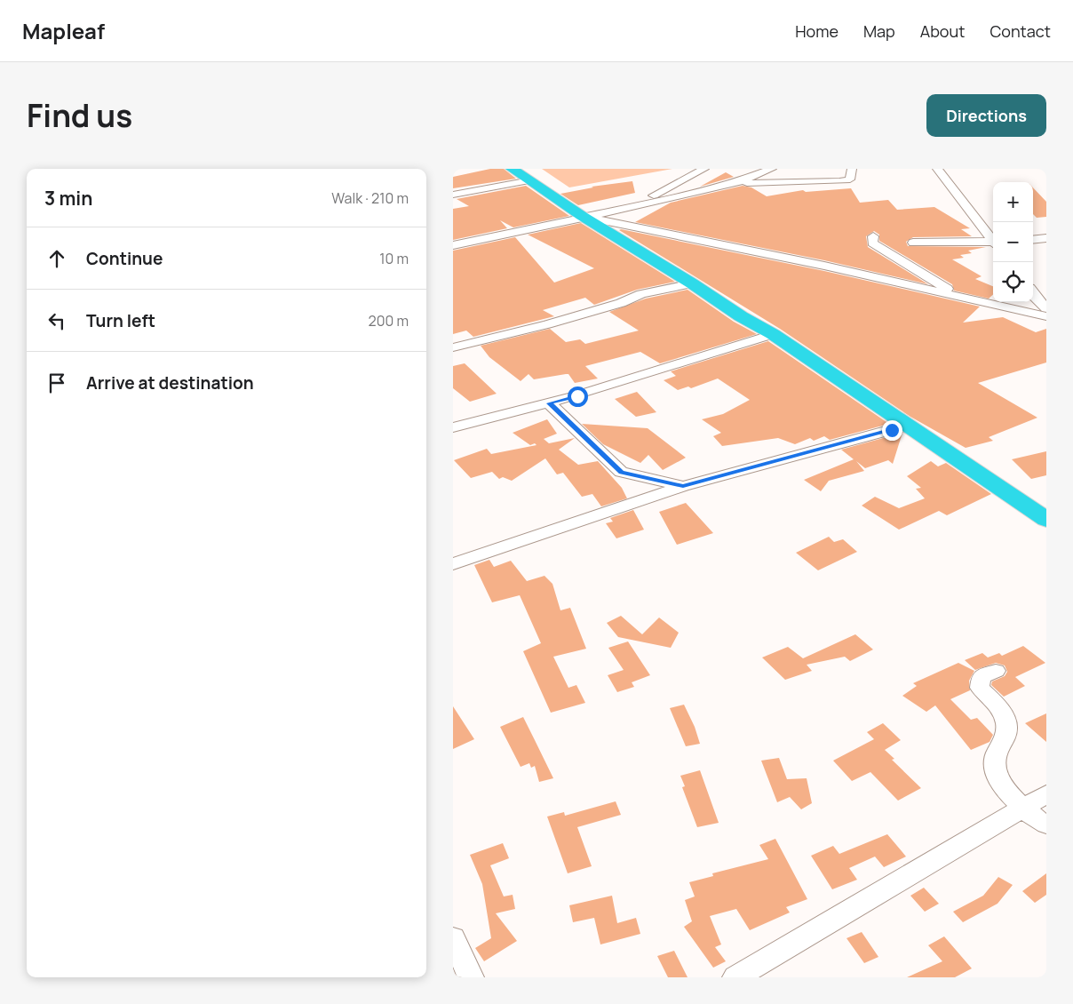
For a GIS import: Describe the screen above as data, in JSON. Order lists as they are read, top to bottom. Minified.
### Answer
{"page":{"header":"Mapleaf","nav":["Home","Map","About","Contact"],"title":"Find us","buttons":"Directions","heading":["3 min","Walk · 210 m"],"map_buttons":["+","−"],"list":[["Continue","10 m"],["Turn left","200 m"],"Arrive at destination"]}}
